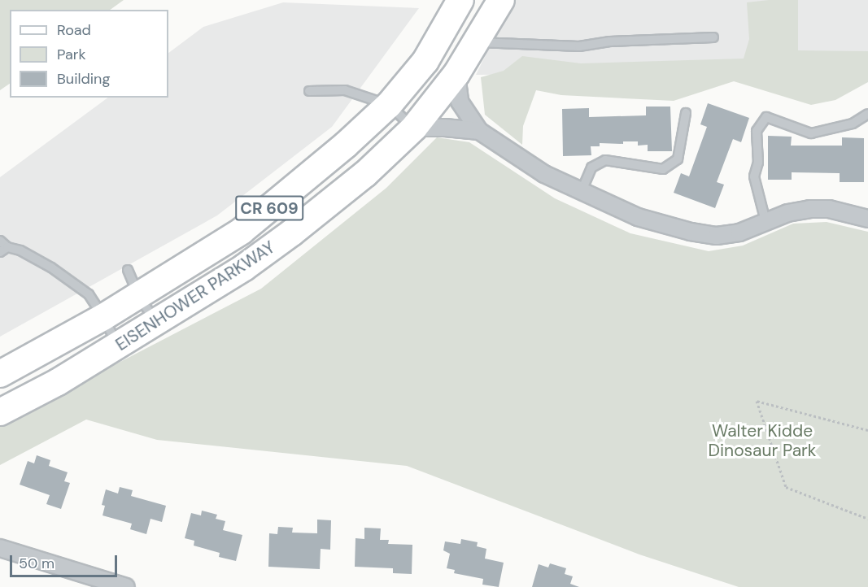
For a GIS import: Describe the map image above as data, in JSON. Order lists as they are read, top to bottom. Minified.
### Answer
{"streets":{"main road":["CR 609","EISENHOWER PARKWAY"]},"parks":["Walter Kidde Dinosaur Park"],"legend":["Road","Park","Building"],"scale_bar":"50 m"}
